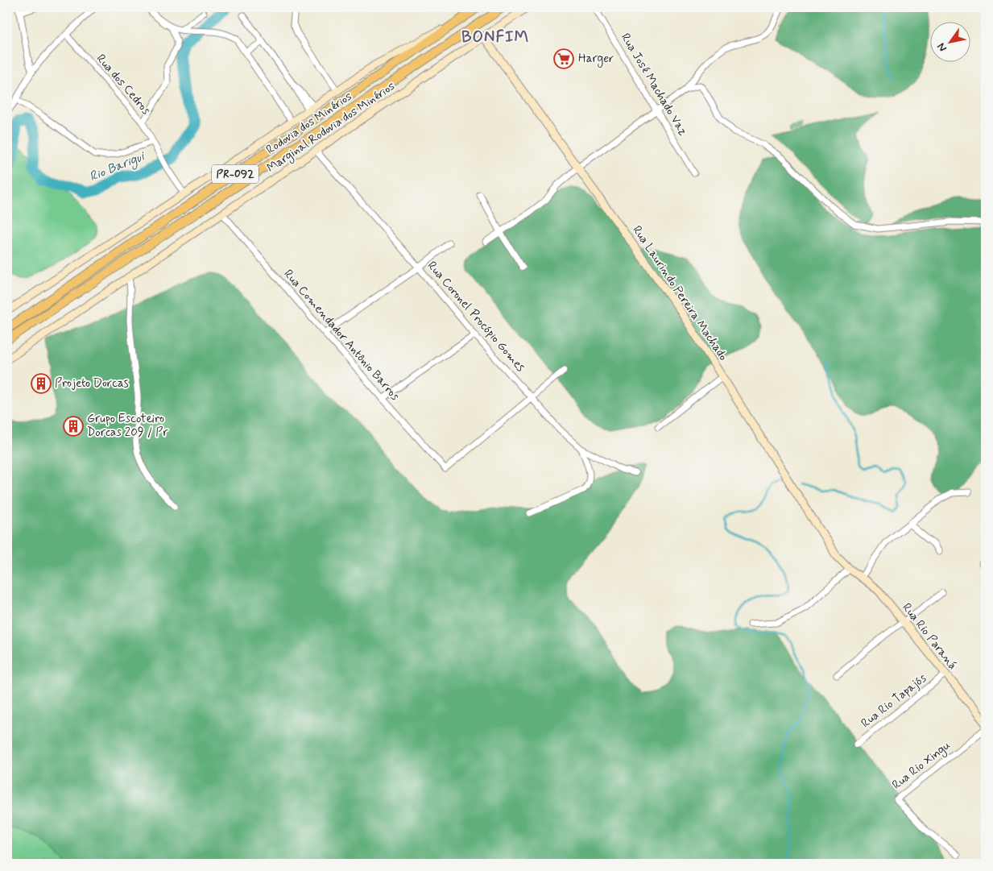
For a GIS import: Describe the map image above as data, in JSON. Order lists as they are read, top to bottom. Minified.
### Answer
{"streets":{"main road":["Rodovia dos Minérios","Marginal Rodovia dos Minérios","PR-092","Rua Laurindo Pereira Machado","Rua Rio Paraná"],"street":["Rua dos Cedros","Rua José Machado Vaz","Rua Coronel Procópio Gomes","Rua Comendador Antônio Barros","Rua Rio Tapajós","Rua Rio Xingu"]},"crossings":[["Marginal Rodovia dos Minérios","Rua Laurindo Pereira Machado"],["Marginal Rodovia dos Minérios","Rua Coronel Procópio Gomes"],["Marginal Rodovia dos Minérios","Rua Comendador Antônio Barros"],["Rua Laurindo Pereira Machado","Rua Rio Paraná"],["Rua Coronel Procópio Gomes","Rua Comendador Antônio Barros"],["Rua Rio Paraná","Rua Rio Tapajós"]],"districts":["BONFIM"],"water":["Rio Barigui"],"places":{"supermarket":["Harger"],"building":["Projeto Dorcas","Grupo Escoteiro Dorcas 209 / Pr"]},"north":"bottom left"}
